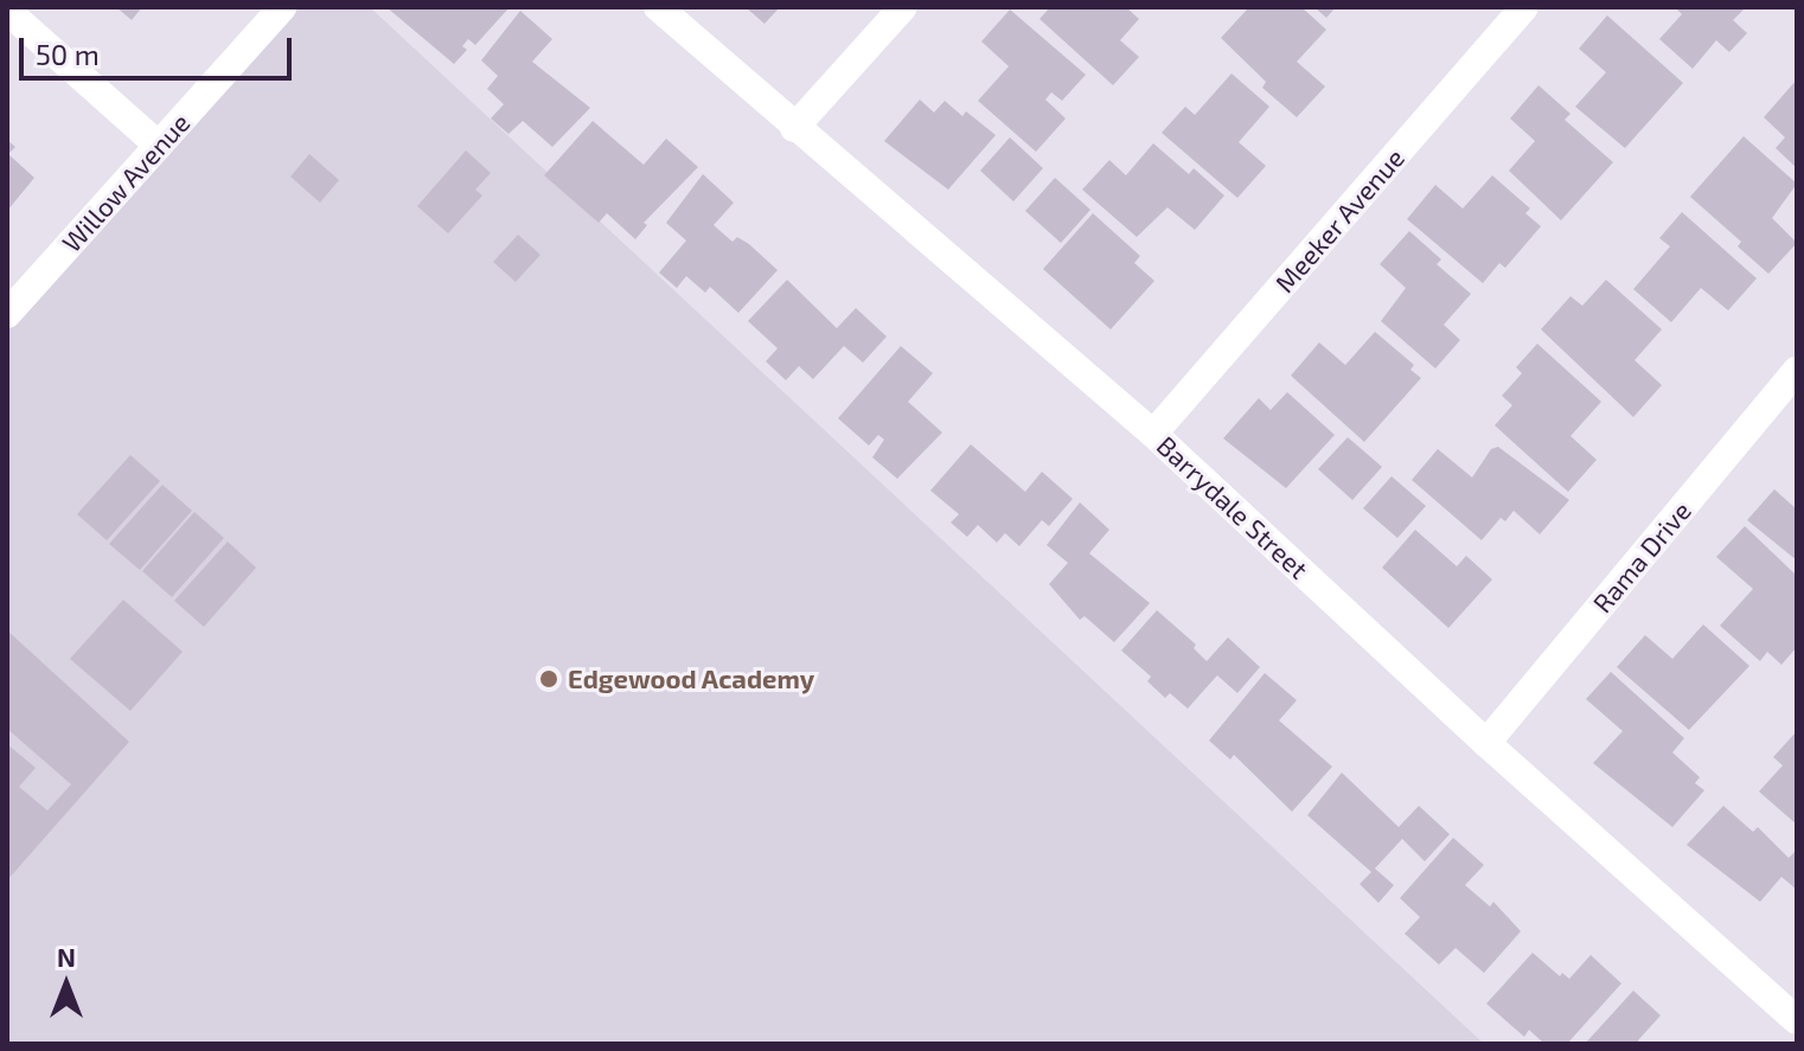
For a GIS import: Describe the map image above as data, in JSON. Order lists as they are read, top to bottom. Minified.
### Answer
{"streets":{"street":["Willow Avenue","Meeker Avenue","Barrydale Street","Rama Drive"]},"crossings":[["Meeker Avenue","Barrydale Street"],["Barrydale Street","Rama Drive"]],"places":["Edgewood Academy"],"scale_bar":"50 m","north":"top"}
